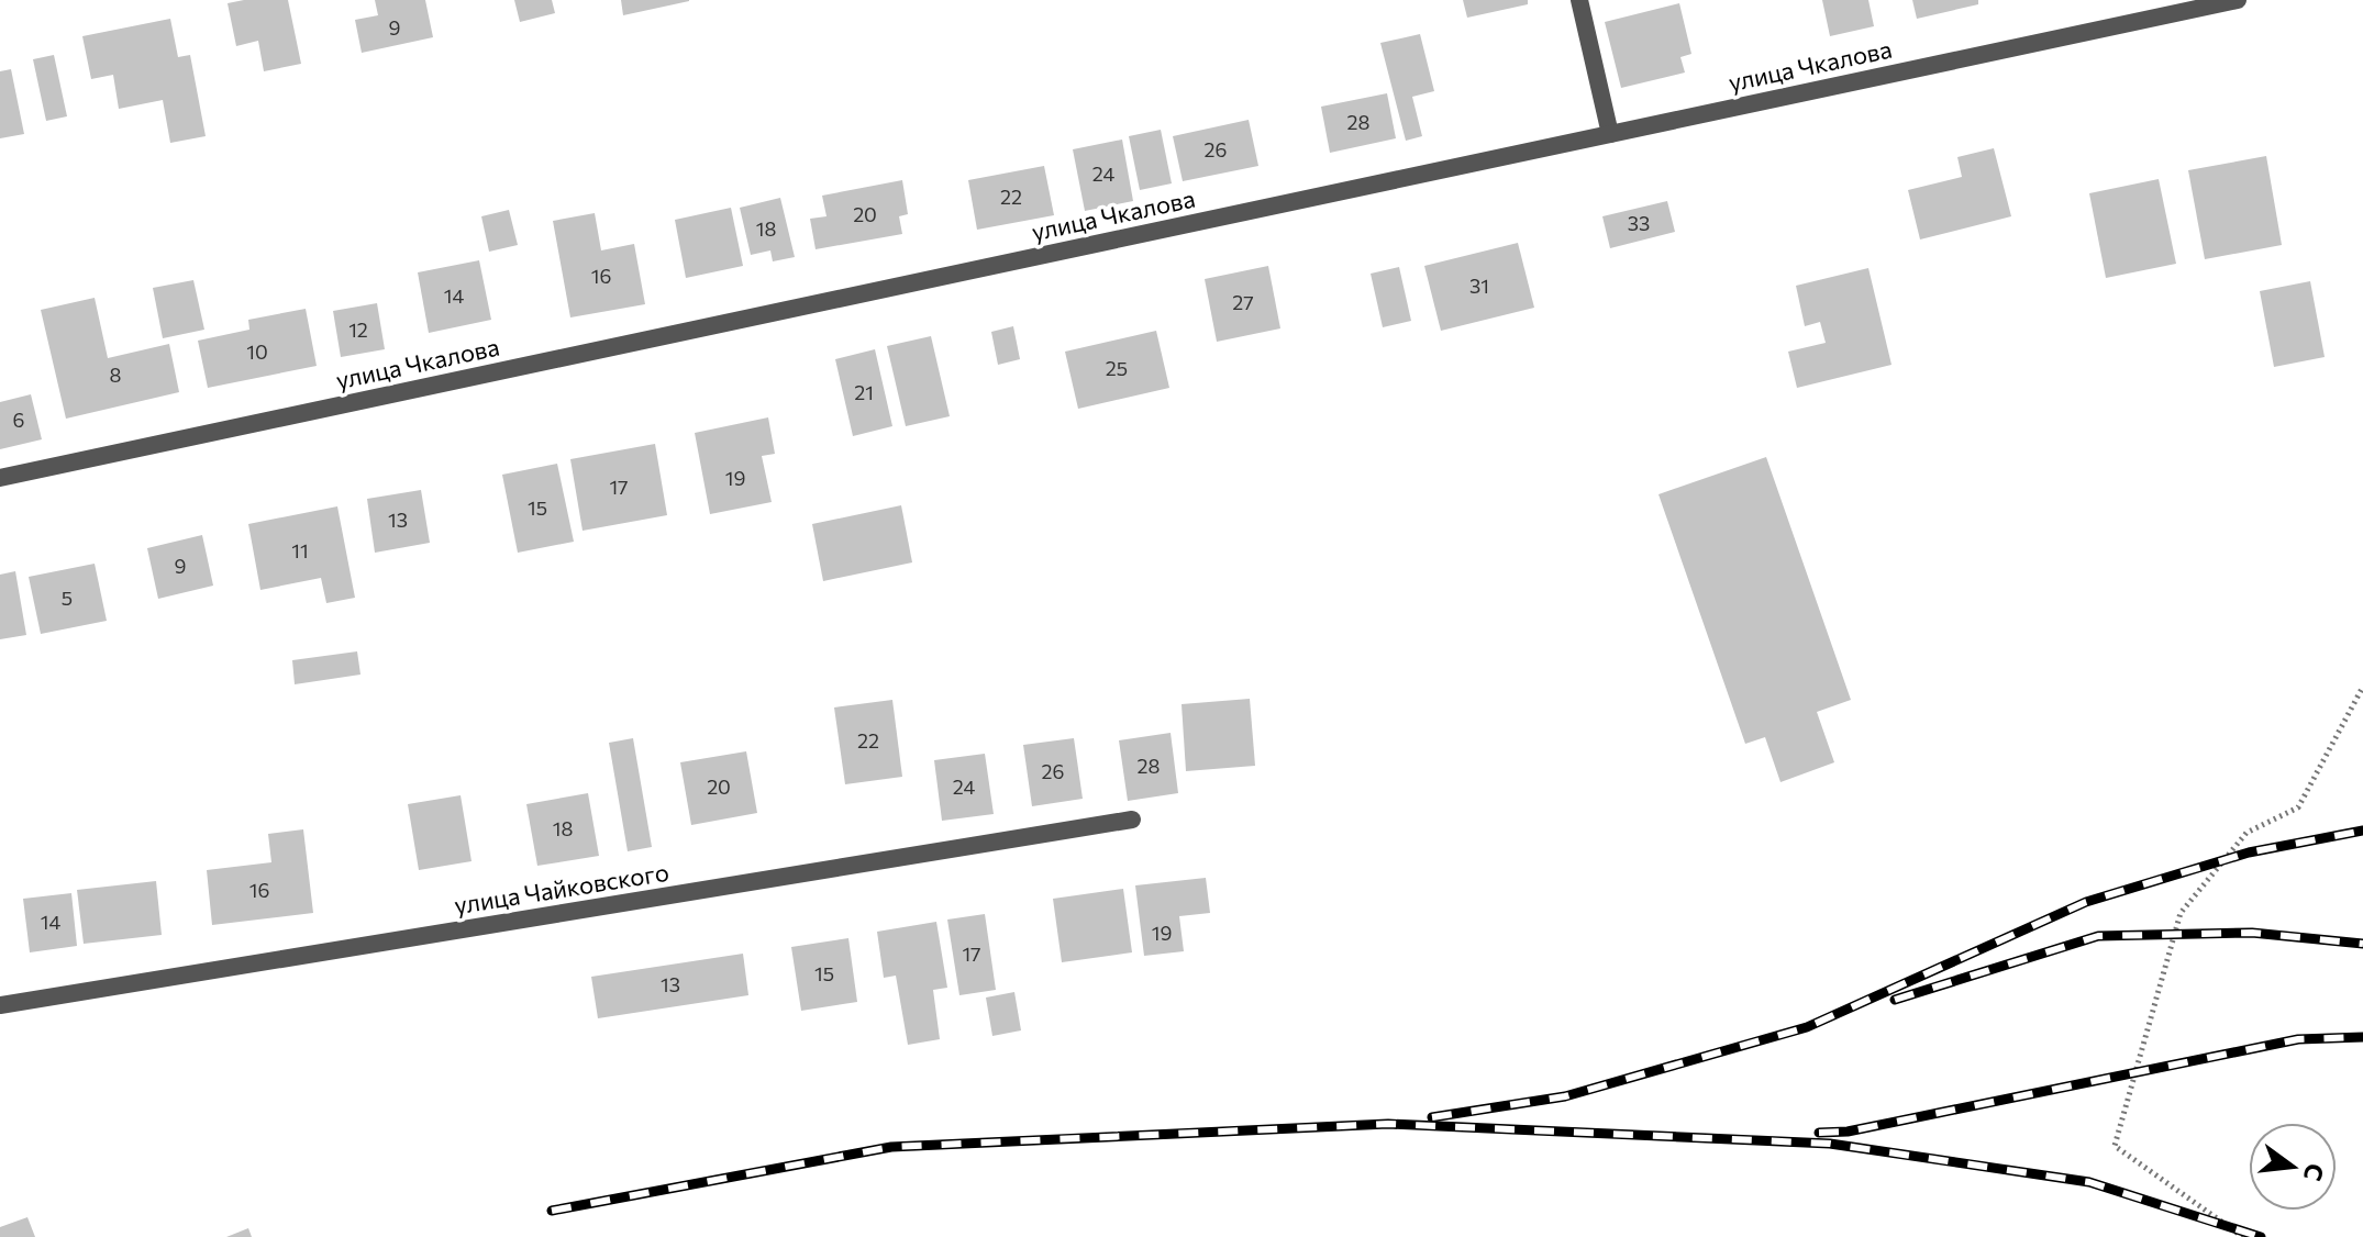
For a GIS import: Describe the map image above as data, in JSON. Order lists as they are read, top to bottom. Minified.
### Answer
{"streets":{"street":["улица Чкалова","улица Чайковского"]},"house_numbers":["9","28","26","24","22","20","33","18","16","31","14","27","12","10","25","8","21","6","19","17","15","13","11","9","5","22","28","26","20","24","18","16","14","19","17","15","13"],"north":"right"}
